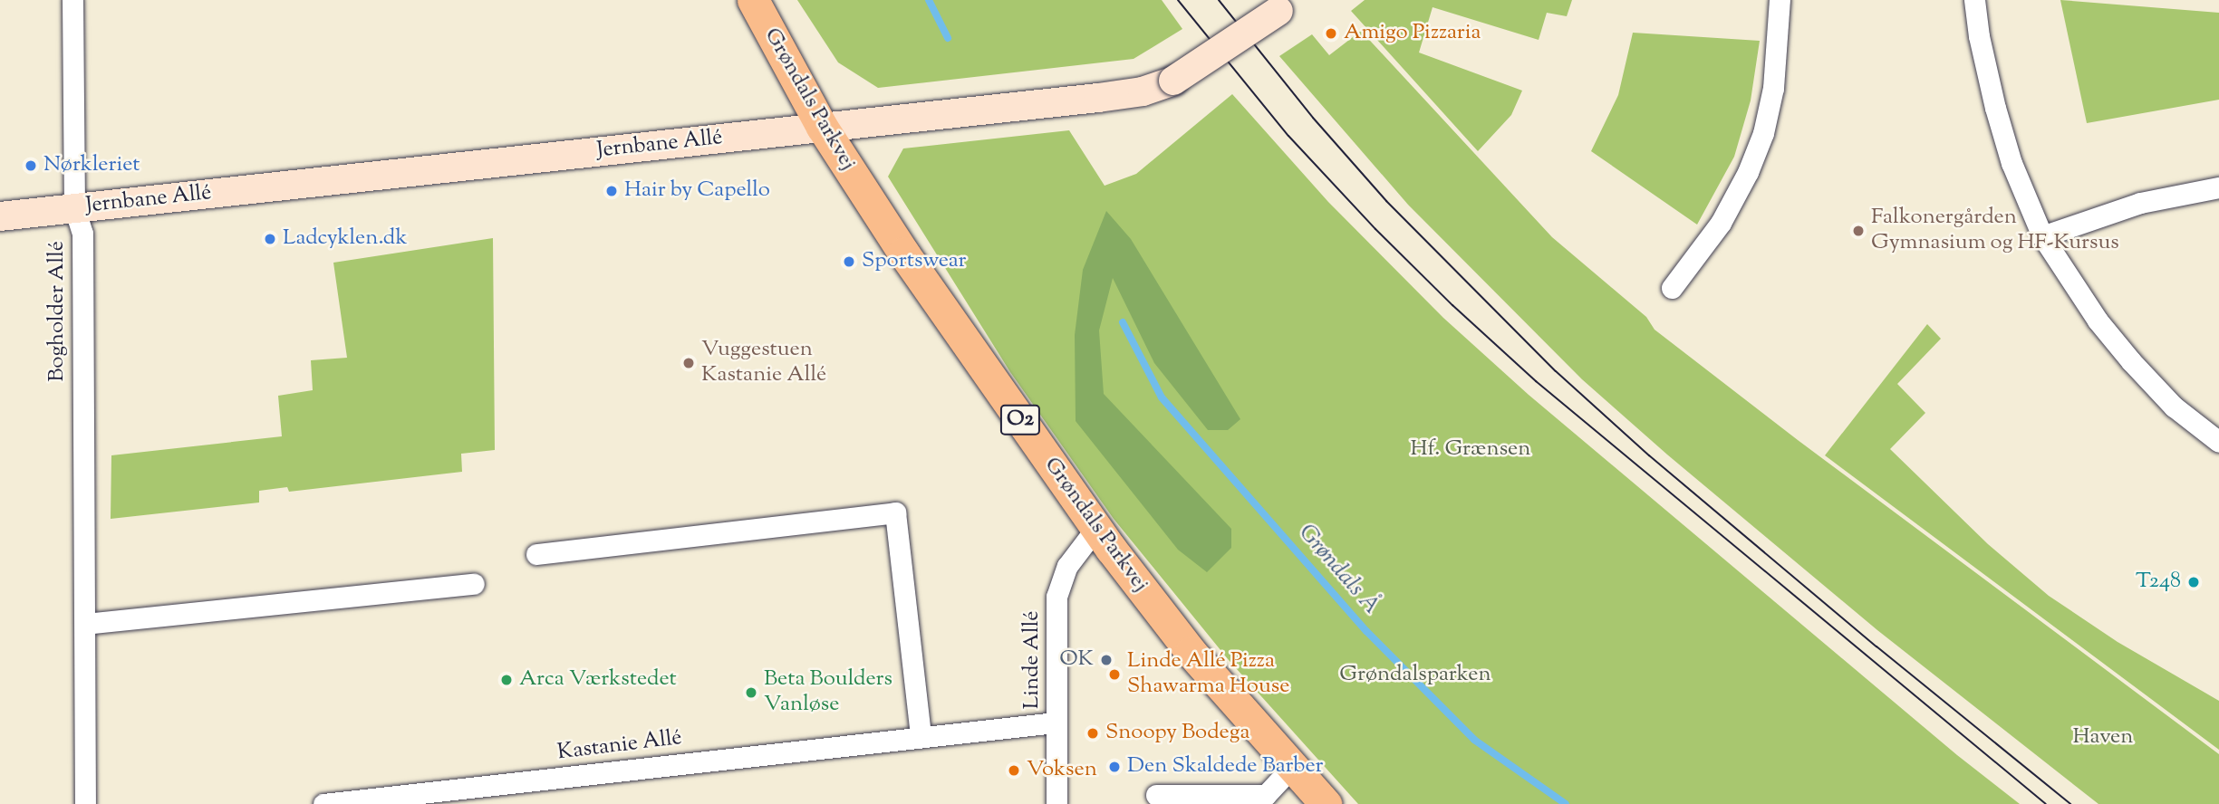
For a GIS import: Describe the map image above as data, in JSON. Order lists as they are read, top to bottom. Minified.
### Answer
{"streets":{"main road":["Grøndals Parkvej","O2"],"street":["Jernbane Allé","Bogholder Allé","Linde Allé","Kastanie Allé"]},"crossings":[["Grøndals Parkvej","Jernbane Allé"],["Grøndals Parkvej","Linde Allé"],["Jernbane Allé","Bogholder Allé"],["Linde Allé","Kastanie Allé"]],"water":["Grøndals Å"],"parks":["Hf. Grænsen","Grøndalsparken","Haven"],"places":["Amigo Pizzaria","Nørkleriet","Hair by Capello","Falkonergården Gymnasium og HF-Kursus","Ladcyklen.dk","Sportswear","Vuggestuen Kastanie Allé","T248","OK","Linde Allé Pizza Shawarma House","Arca Værkstedet","Beta Boulders Vanløse","Snoopy Bodega","Den Skaldede Barber","Voksen"]}
